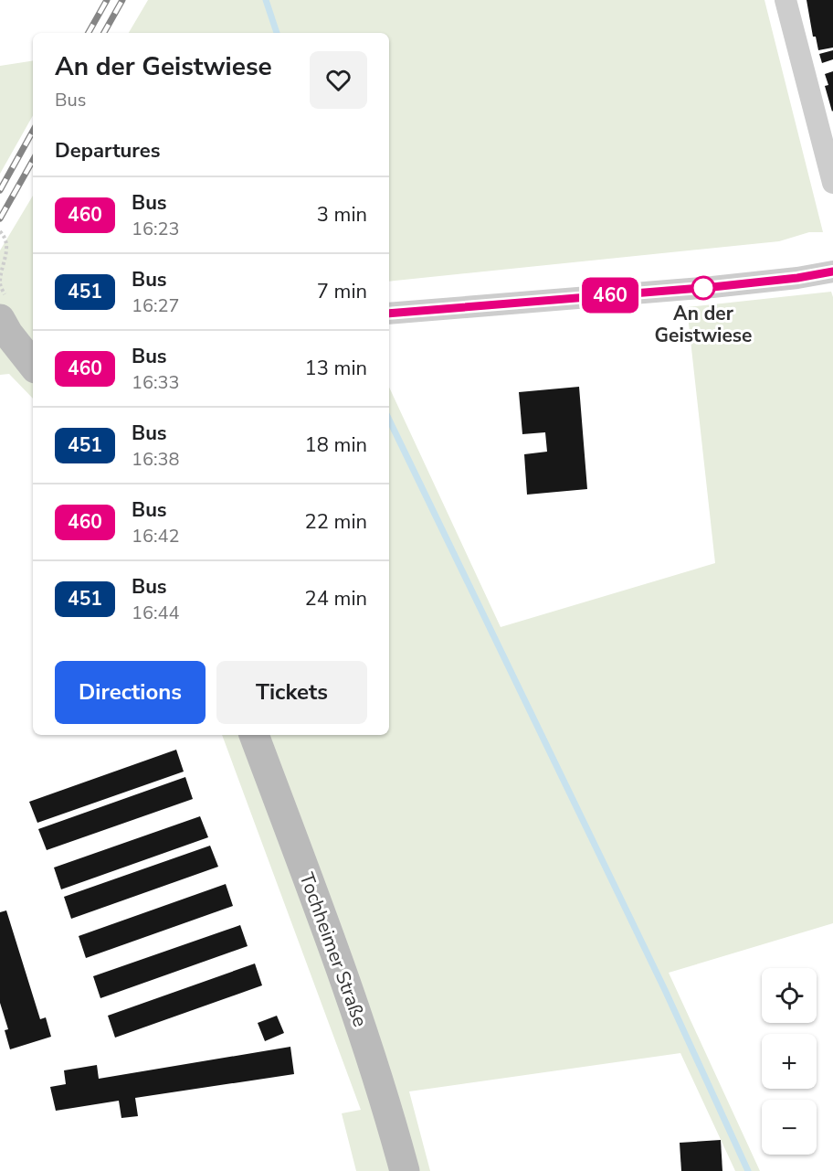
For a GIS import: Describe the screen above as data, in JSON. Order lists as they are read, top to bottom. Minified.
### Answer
{"streets":{"main road":["Tochheimer Straße"]},"places":["An der Geistwiese"],"lines":["bus line 460"],"page":{"on_map":"460","heading":[["An der Geistwiese","Bus"],"Departures"],"list":[{"mark":"460","name":"Bus","note":"16:23","value":"3 min"},{"mark":"451","name":"Bus","note":"16:27","value":"7 min"},{"mark":"460","name":"Bus","note":"16:33","value":"13 min"},{"mark":"451","name":"Bus","note":"16:38","value":"18 min"},{"mark":"460","name":"Bus","note":"16:42","value":"22 min"},{"mark":"451","name":"Bus","note":"16:44","value":"24 min"}],"buttons":["Directions","Tickets"],"map_buttons":["+","−"]}}
